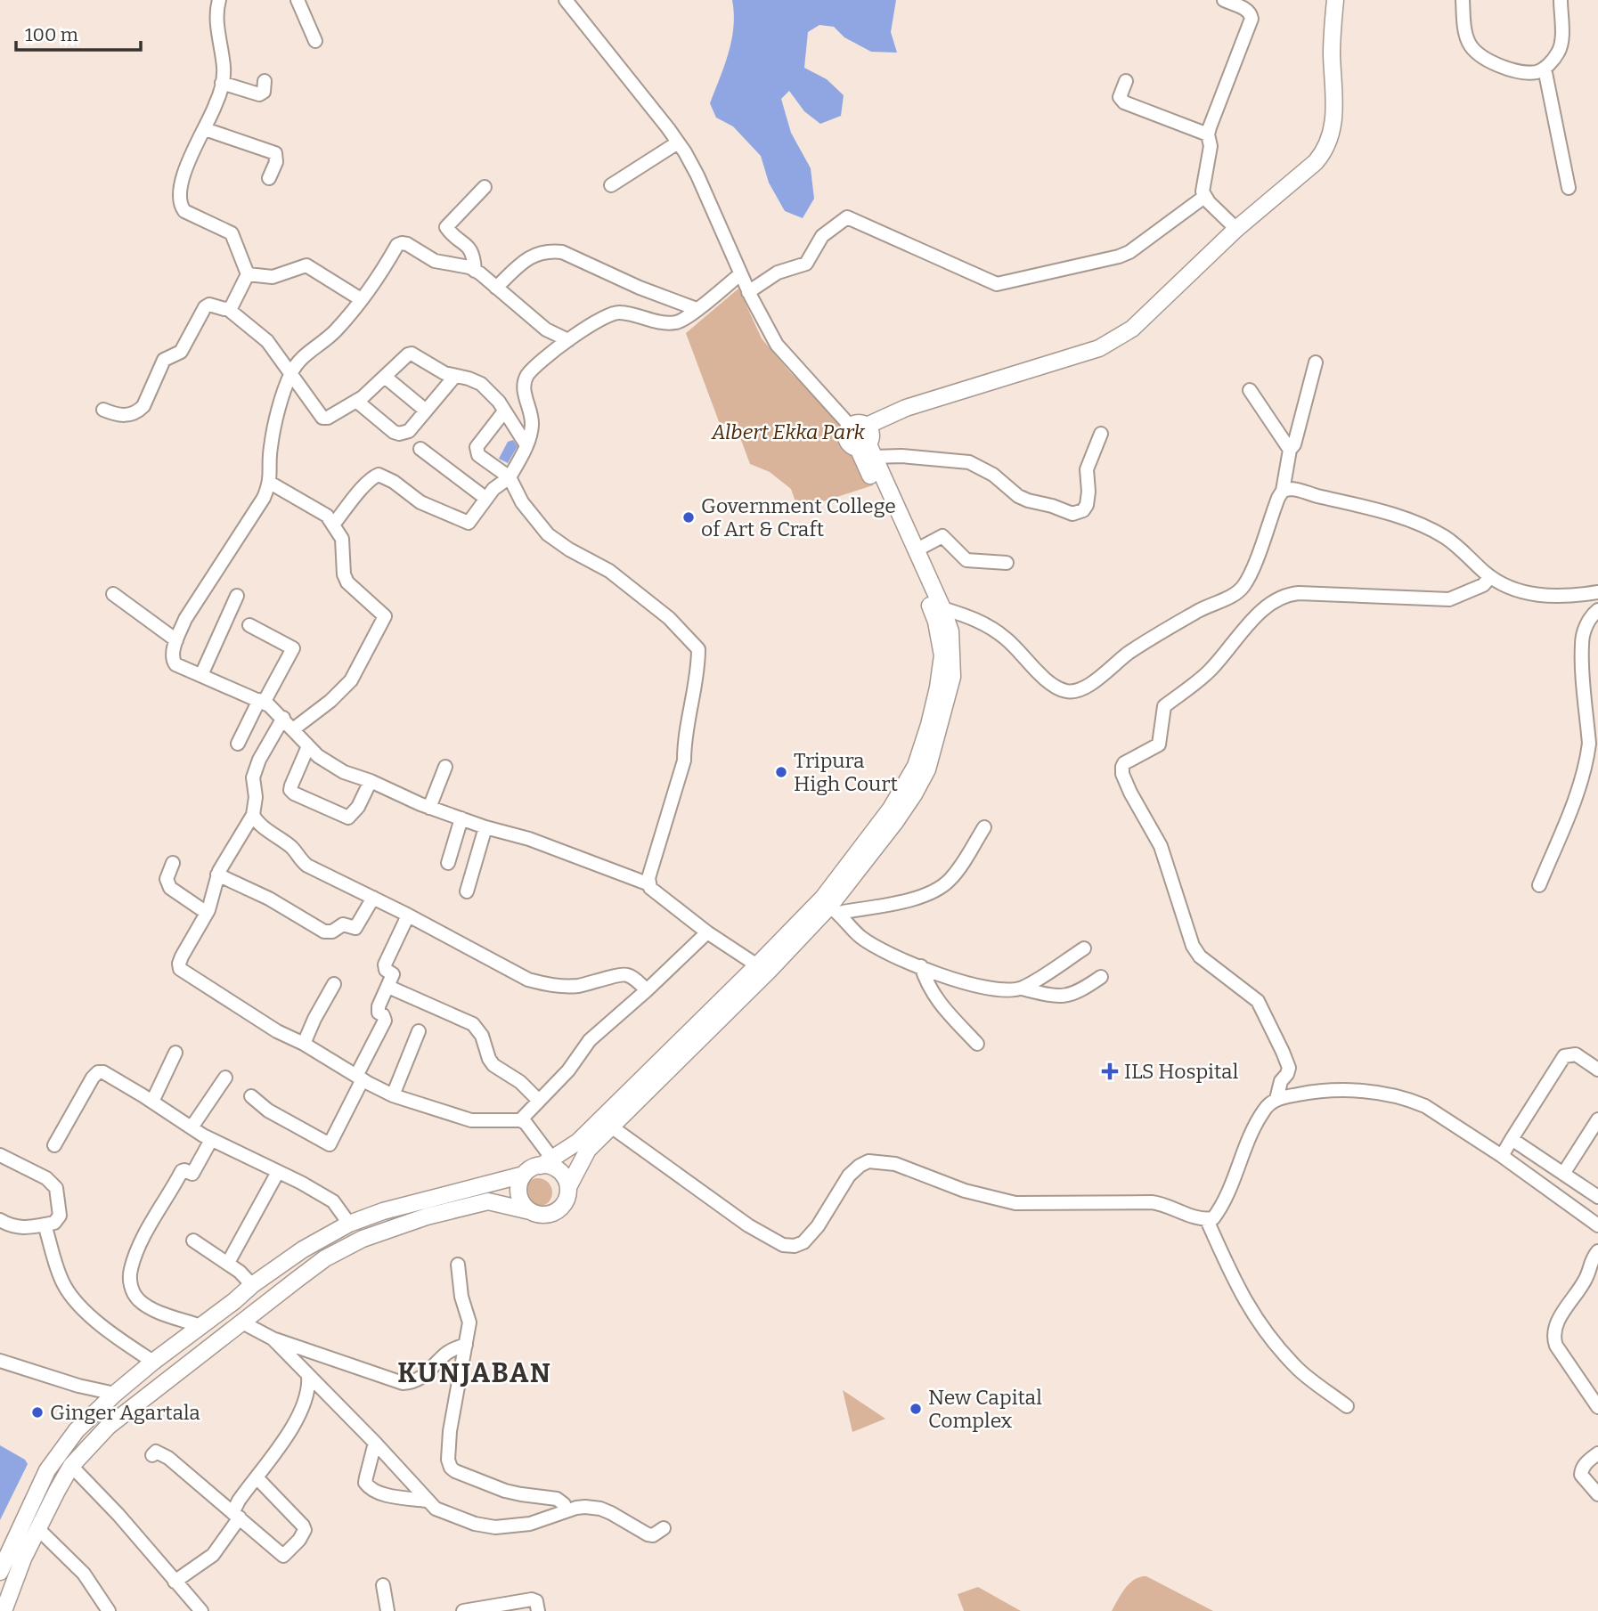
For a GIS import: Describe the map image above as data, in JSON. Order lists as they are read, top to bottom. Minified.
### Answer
{"districts":["KUNJABAN"],"parks":["Albert Ekka Park"],"places":{"other":["Government College of Art & Craft","Tripura High Court","New Capital Complex","Ginger Agartala"],"health":["ILS Hospital"]},"scale_bar":"100 m"}
